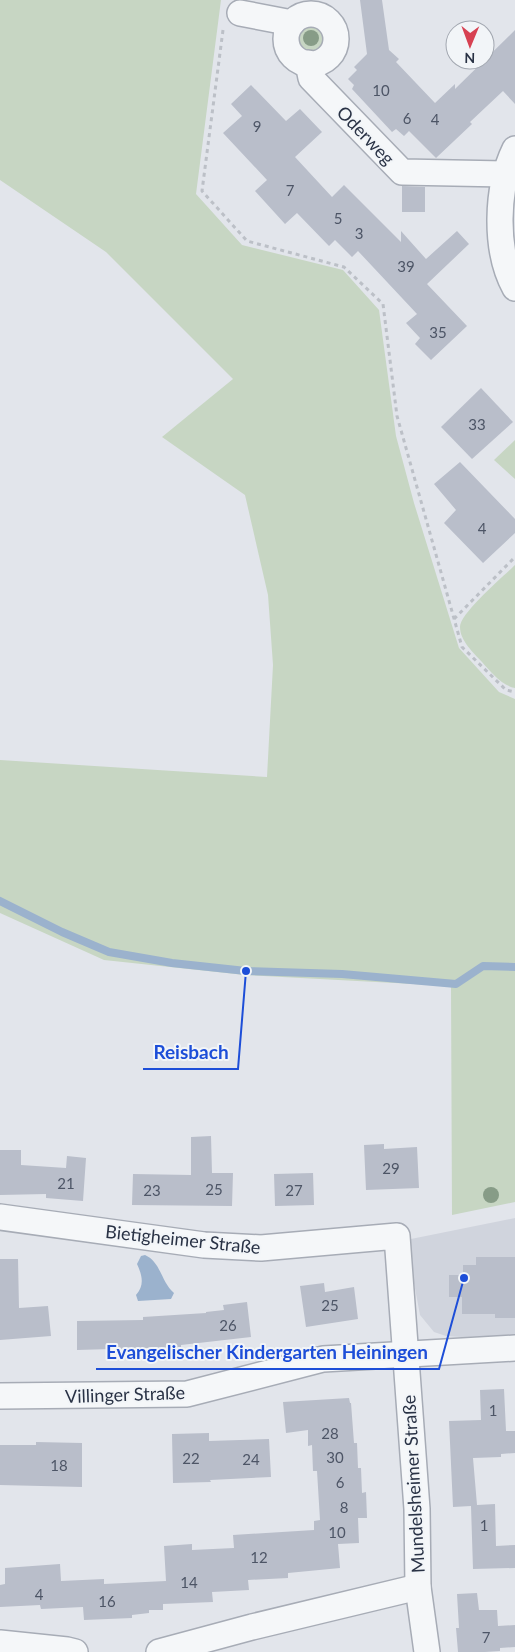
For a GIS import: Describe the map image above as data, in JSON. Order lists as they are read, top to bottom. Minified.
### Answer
{"streets":{"street":["Oderweg","Bietigheimer Straße","Villinger Straße","Mundelsheimer Straße"]},"crossings":[["Bietigheimer Straße","Mundelsheimer Straße"],["Villinger Straße","Mundelsheimer Straße"]],"places":["Reisbach","Evangelischer Kindergarten Heiningen"],"house_numbers":["10","6","4","9","7","5","3","39","35","33","4","29","21","25","23","27","25","26","1","28","30","22","24","18","6","8","1","10","12","14","4","16","7"],"north":"bottom"}
